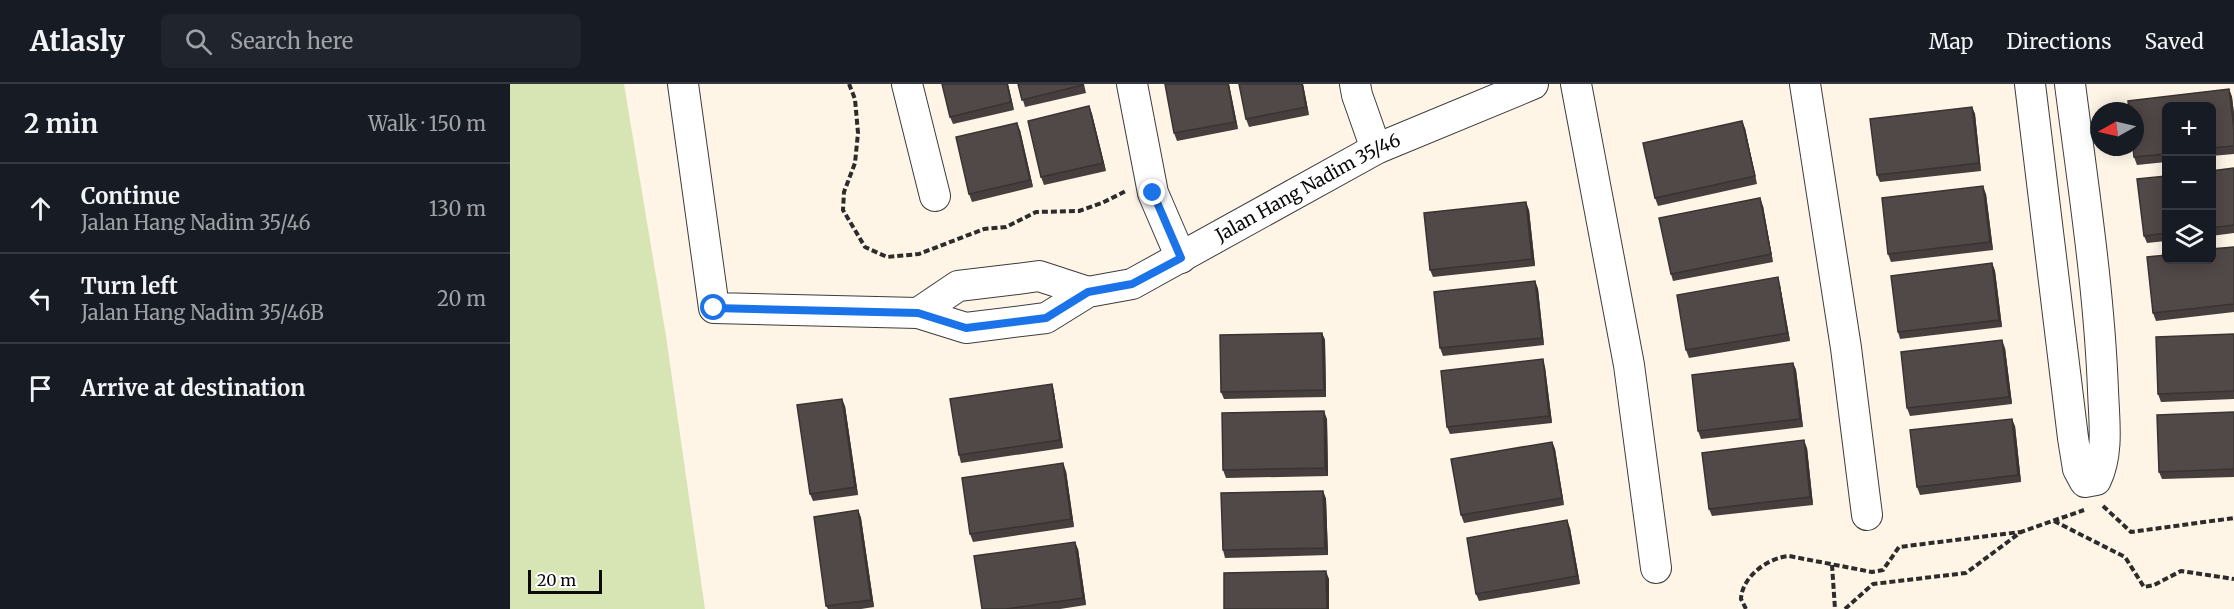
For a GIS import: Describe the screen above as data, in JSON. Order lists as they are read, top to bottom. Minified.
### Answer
{"streets":{"street":["Jalan Hang Nadim 35/46"]},"scale_bar":"20 m","north":"left","page":{"header":"Atlasly","search":"Search here","nav":["Map","Directions","Saved"],"heading":["2 min","Walk · 150 m"],"map_buttons":["+","−"],"list":[["Continue","Jalan Hang Nadim 35/46","130 m"],["Turn left","Jalan Hang Nadim 35/46B","20 m"],"Arrive at destination"],"scale":"20 m"}}
